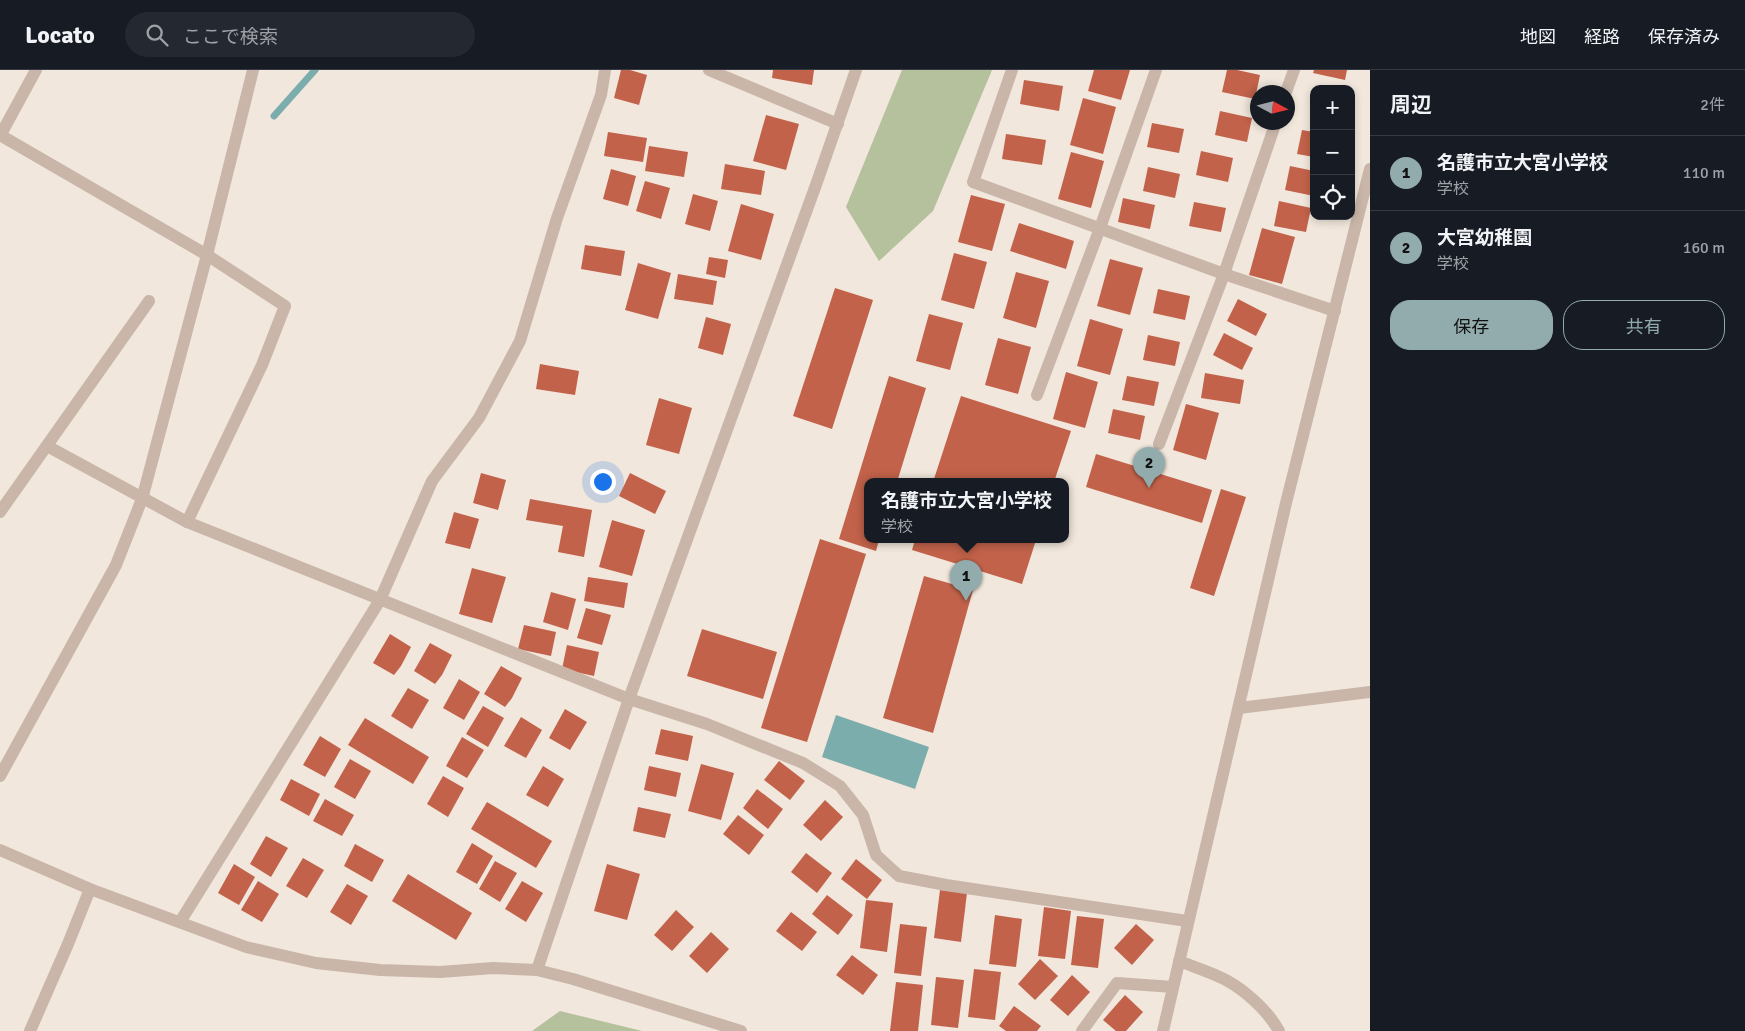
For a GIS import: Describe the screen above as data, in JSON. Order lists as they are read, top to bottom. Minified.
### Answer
{"north":"right","page":{"header":"Locato","search":"ここで検索","nav":["地図","経路","保存済み"],"heading":["周辺","2件"],"map_buttons":["+","−"],"list":[{"mark":"1","name":"名護市立大宮小学校","note":"学校","value":"110 m"},{"mark":"2","name":"大宮幼稚園","note":"学校","value":"160 m"}],"buttons":["保存","共有"],"pins":["2","1"],"popup":["名護市立大宮小学校","学校"]}}
